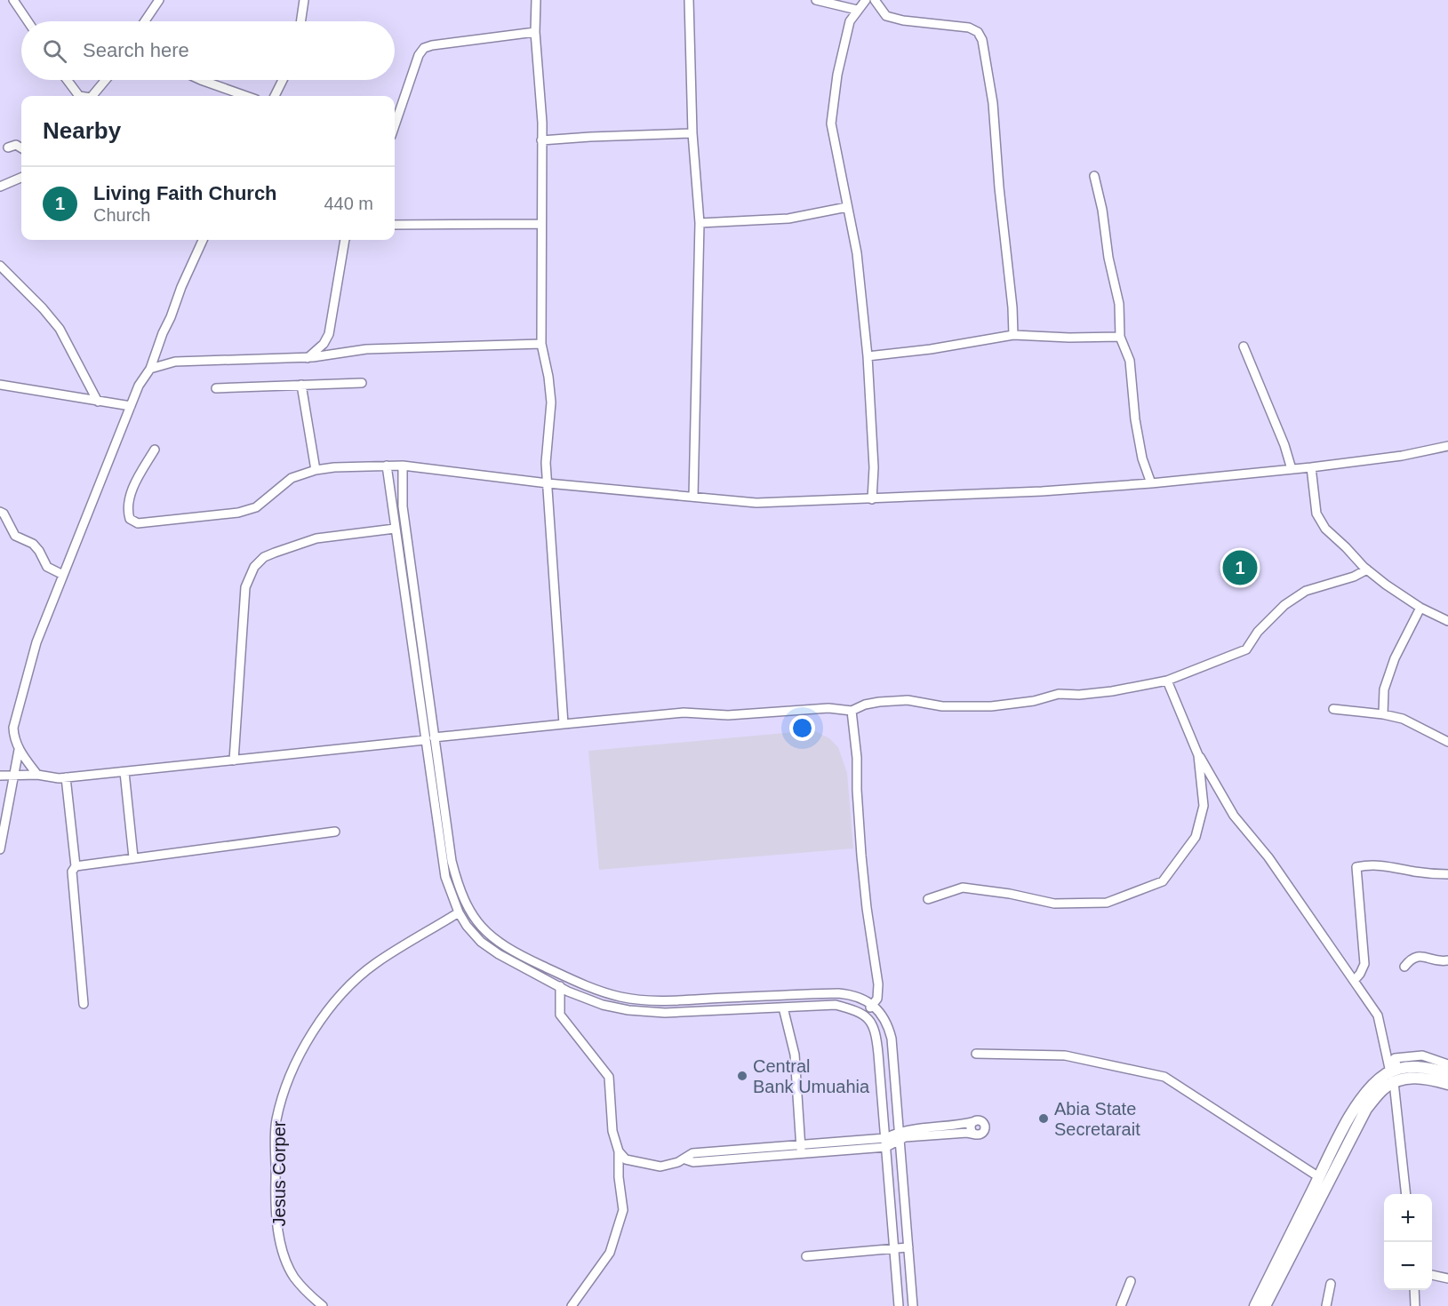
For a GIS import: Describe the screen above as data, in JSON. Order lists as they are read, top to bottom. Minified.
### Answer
{"streets":{"street":["Jesus Corper"]},"places":["Central Bank Umuahia","Abia State Secretarait"],"page":{"search":"Search here","heading":"Nearby","list":[{"mark":"1","name":"Living Faith Church","note":"Church","value":"440 m"}],"pins":"1","map_buttons":["+","−"]}}
